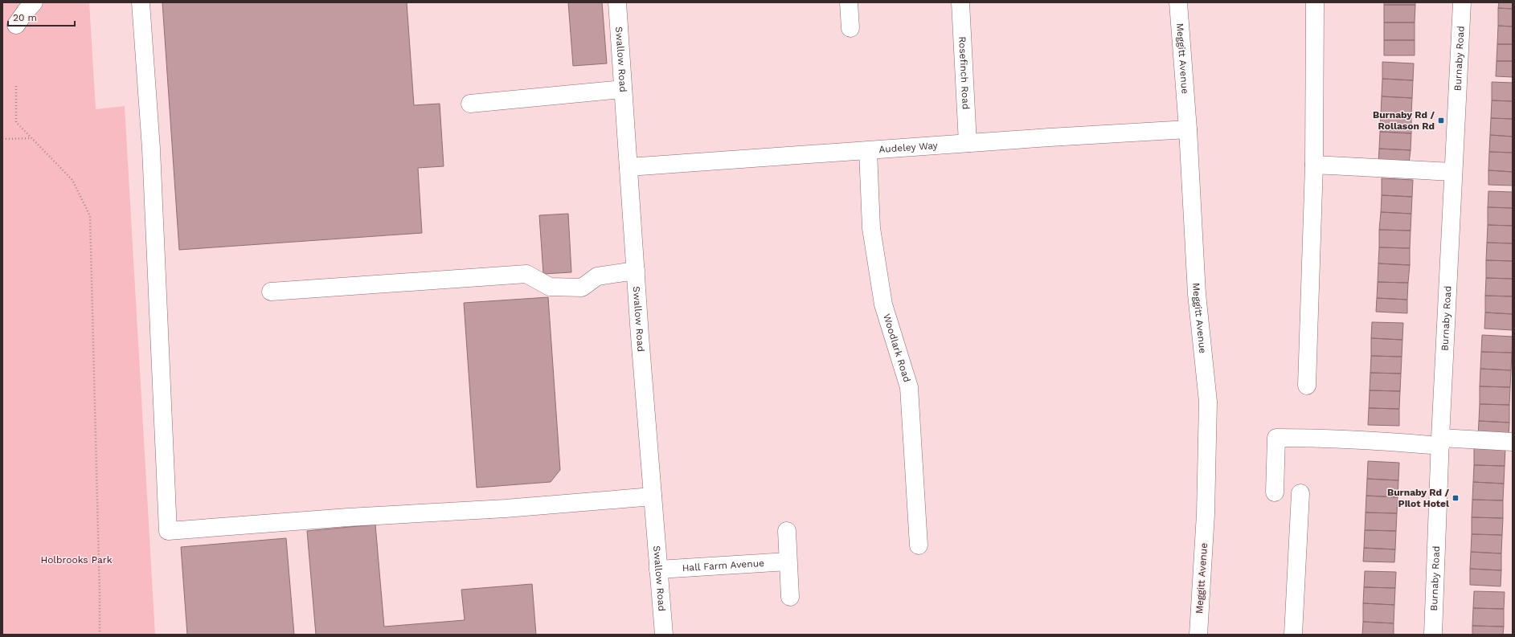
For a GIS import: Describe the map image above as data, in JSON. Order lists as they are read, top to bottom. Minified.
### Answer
{"streets":{"street":["Swallow Road","Meggitt Avenue","Burnaby Road","Rosefinch Road","Audeley Way","Woodlark Road","Hall Farm Avenue"]},"crossings":[["Swallow Road","Audeley Way"],["Swallow Road","Hall Farm Avenue"],["Meggitt Avenue","Audeley Way"],["Rosefinch Road","Audeley Way"],["Audeley Way","Woodlark Road"]],"parks":["Holbrooks Park"],"places":{"transit":["Burnaby Rd / Rollason Rd","Burnaby Rd / Pilot Hotel"]},"scale_bar":"20 m"}
